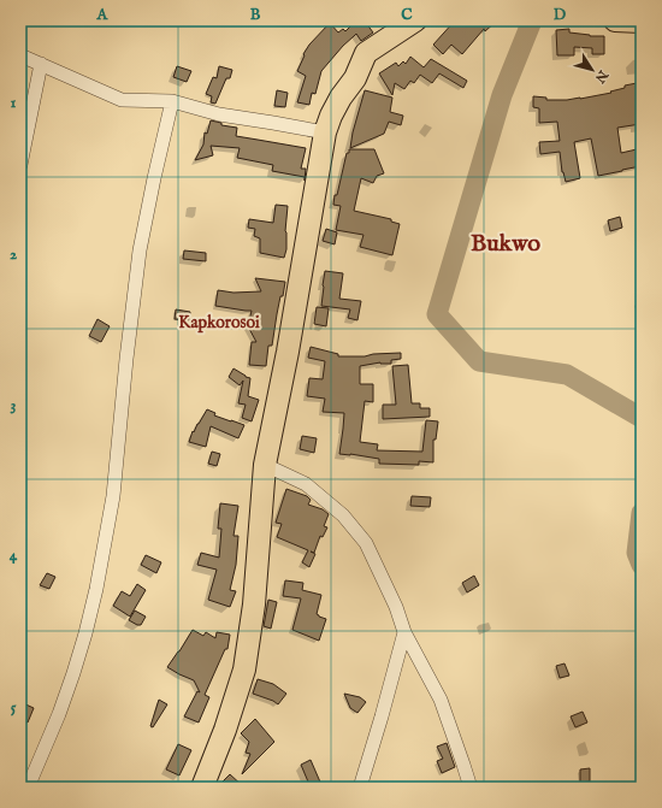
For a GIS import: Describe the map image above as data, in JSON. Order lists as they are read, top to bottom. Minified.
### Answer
{"districts":["Bukwo","Kapkorosoi"],"north":"bottom right","grid":{"columns":["A","B","C","D"],"rows":["1","2","3","4","5"]}}
